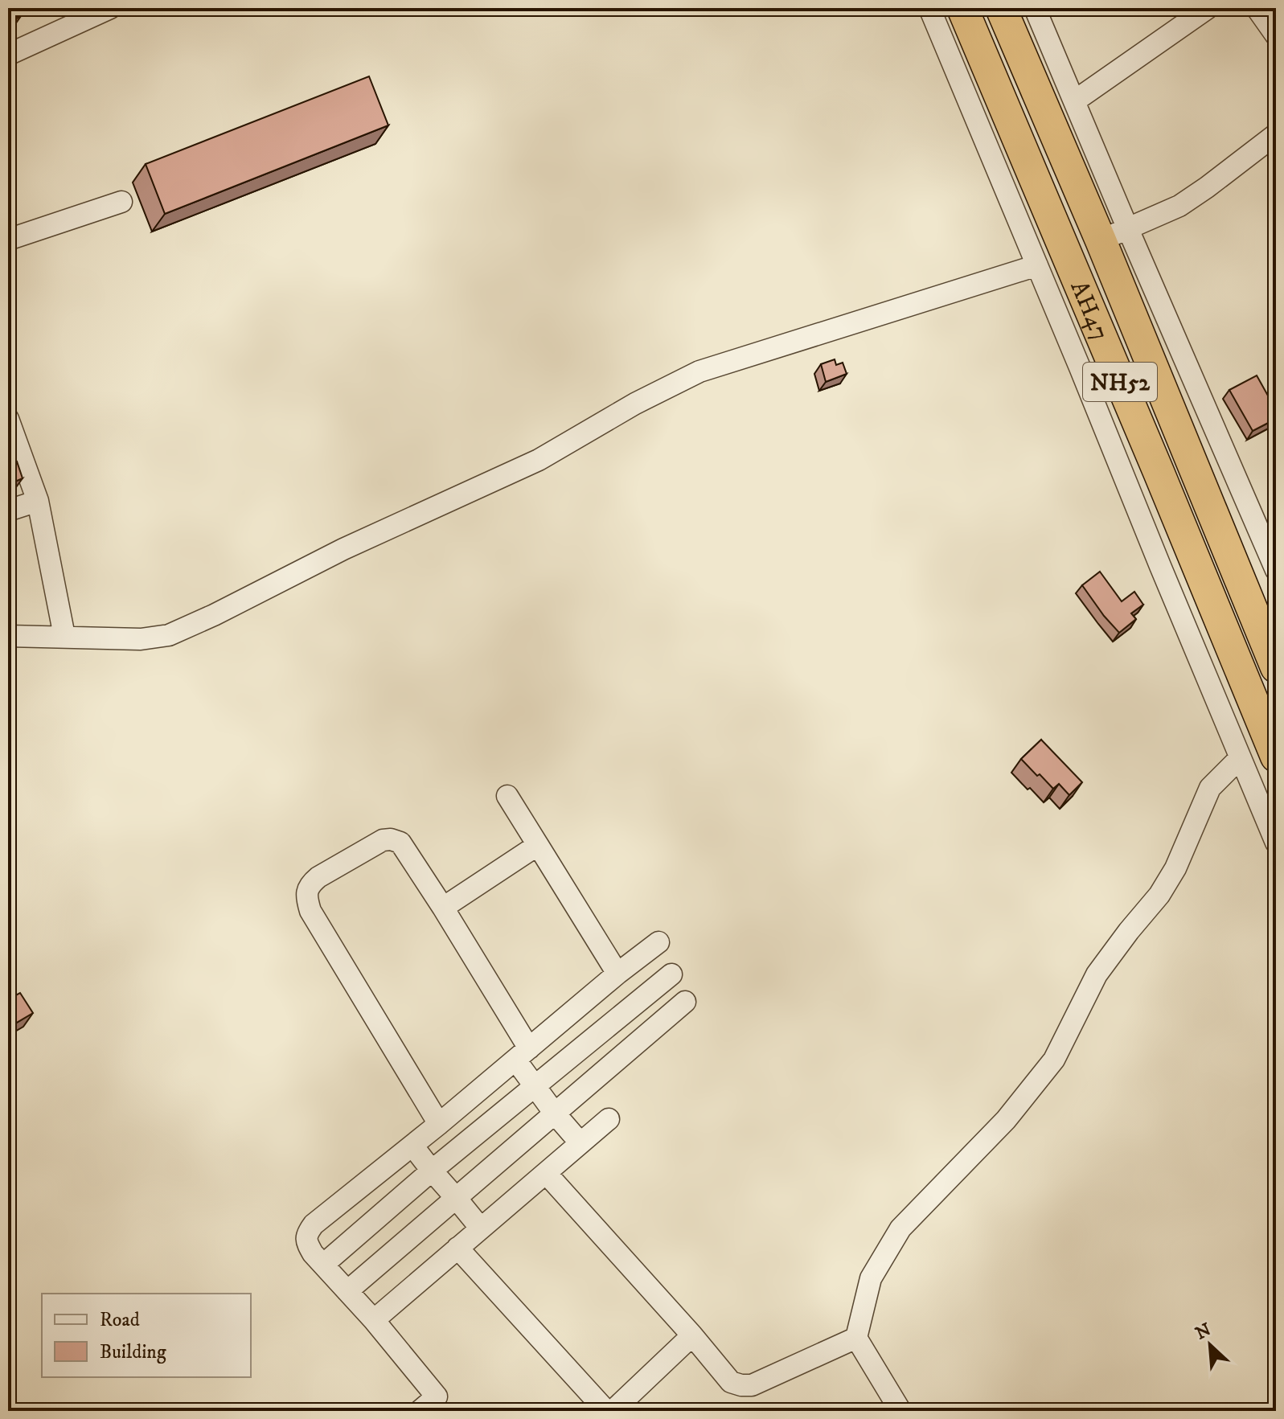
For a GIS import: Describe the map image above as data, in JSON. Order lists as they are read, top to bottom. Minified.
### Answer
{"streets":{"highway":["AH47","NH52"]},"legend":["Road","Building"],"north":"top left"}
